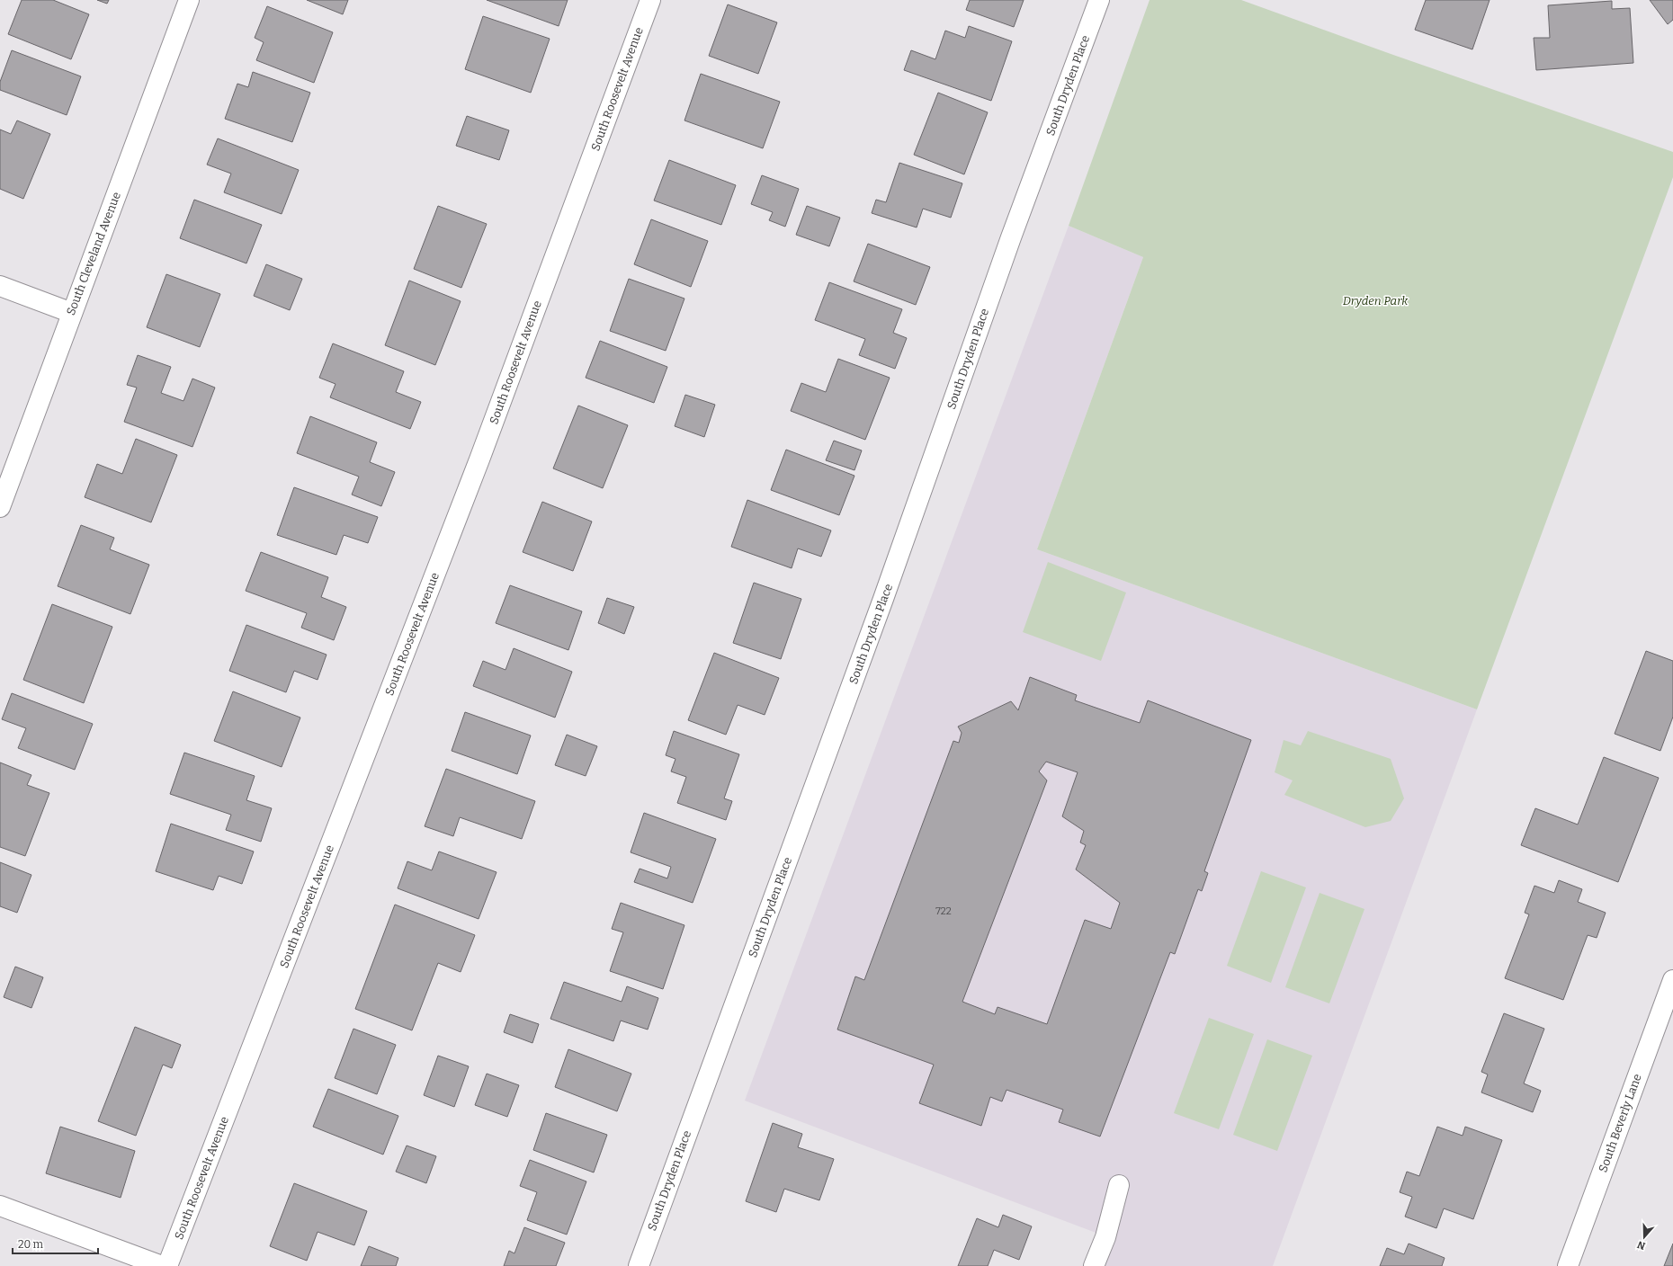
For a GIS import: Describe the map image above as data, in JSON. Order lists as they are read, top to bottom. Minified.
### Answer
{"streets":{"street":["South Dryden Place","South Roosevelt Avenue","South Cleveland Avenue","South Beverly Lane"]},"parks":["Dryden Park"],"house_numbers":["722"],"scale_bar":"20 m","north":"bottom"}
